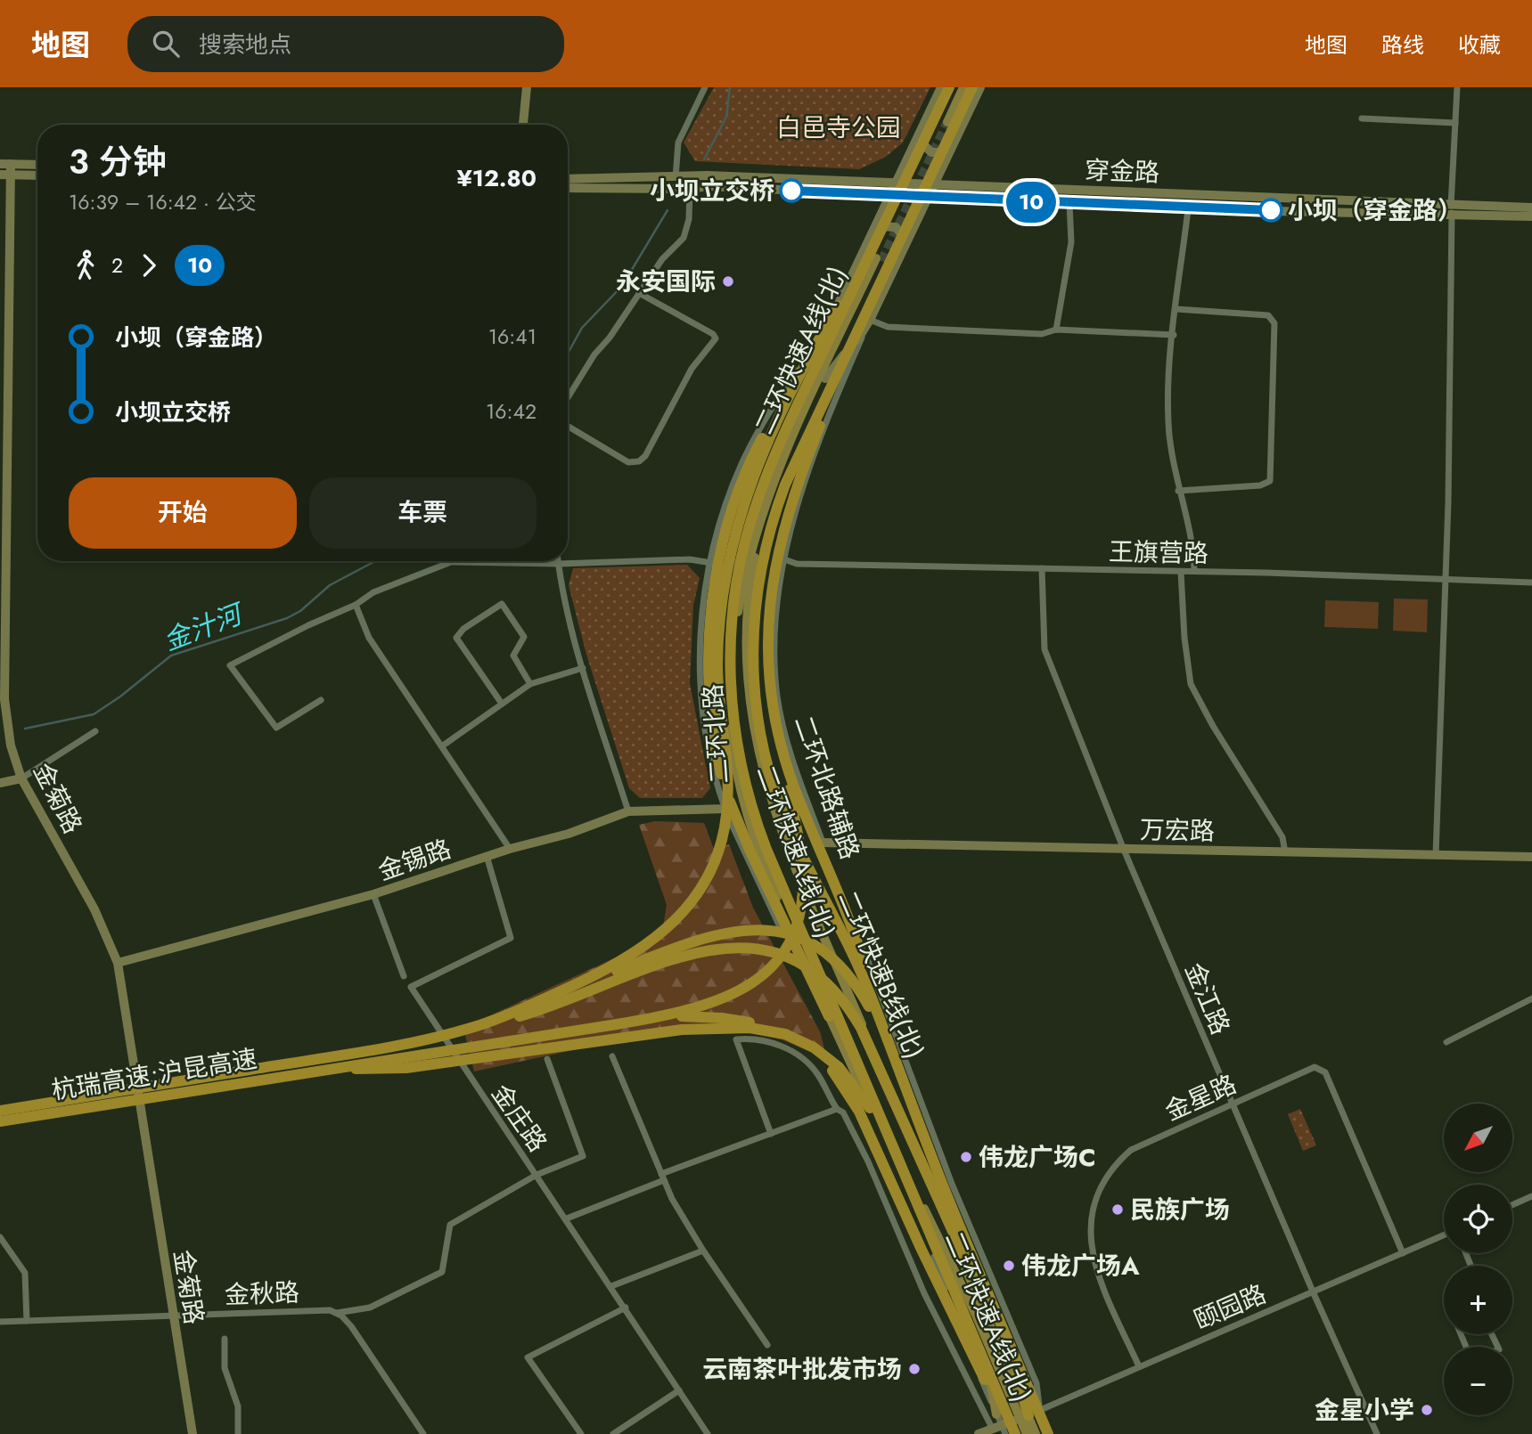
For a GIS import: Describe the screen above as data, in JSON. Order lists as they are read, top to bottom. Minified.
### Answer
{"streets":{"highway":["二环快速A线(北)","二环快速B线(北)","杭瑞高速;沪昆高速"],"main road":["二环北路"],"street":["穿金路","王旗营路","二环北路辅路","金菊路","万宏路","金锡路","金江路","金星路","金庄路","金秋路","颐园路"]},"crossings":[["王旗营路","二环北路辅路"],["王旗营路","金江路"],["二环北路","颐园路"],["二环北路辅路","万宏路"],["二环北路辅路","二环快速B线(北)"],["二环北路辅路","颐园路"],["金菊路","金锡路"],["金菊路","金秋路"],["万宏路","金江路"],["金锡路","金庄路"],["二环快速B线(北)","颐园路"],["金江路","金星路"],["金江路","颐园路"],["金星路","颐园路"]],"water":["金汁河"],"parks":["白邑寺公园"],"places":["小坝立交桥","小坝（穿金路）","永安国际","伟龙广场C","民族广场","伟龙广场A","云南茶叶批发市场","金星小学"],"lines":["bus line 10"],"north":"bottom left","page":{"header":"地图","search":"搜索地点","nav":["地图","路线","收藏"],"on_map":"10","heading":["3 分钟","16:39 – 16:42 · 公交","¥12.80"],"legs":["2","10"],"list":[{"name":"小坝（穿金路）","value":"16:41"},{"name":"小坝立交桥","value":"16:42"}],"buttons":["开始","车票"],"map_buttons":["+","−"]}}
